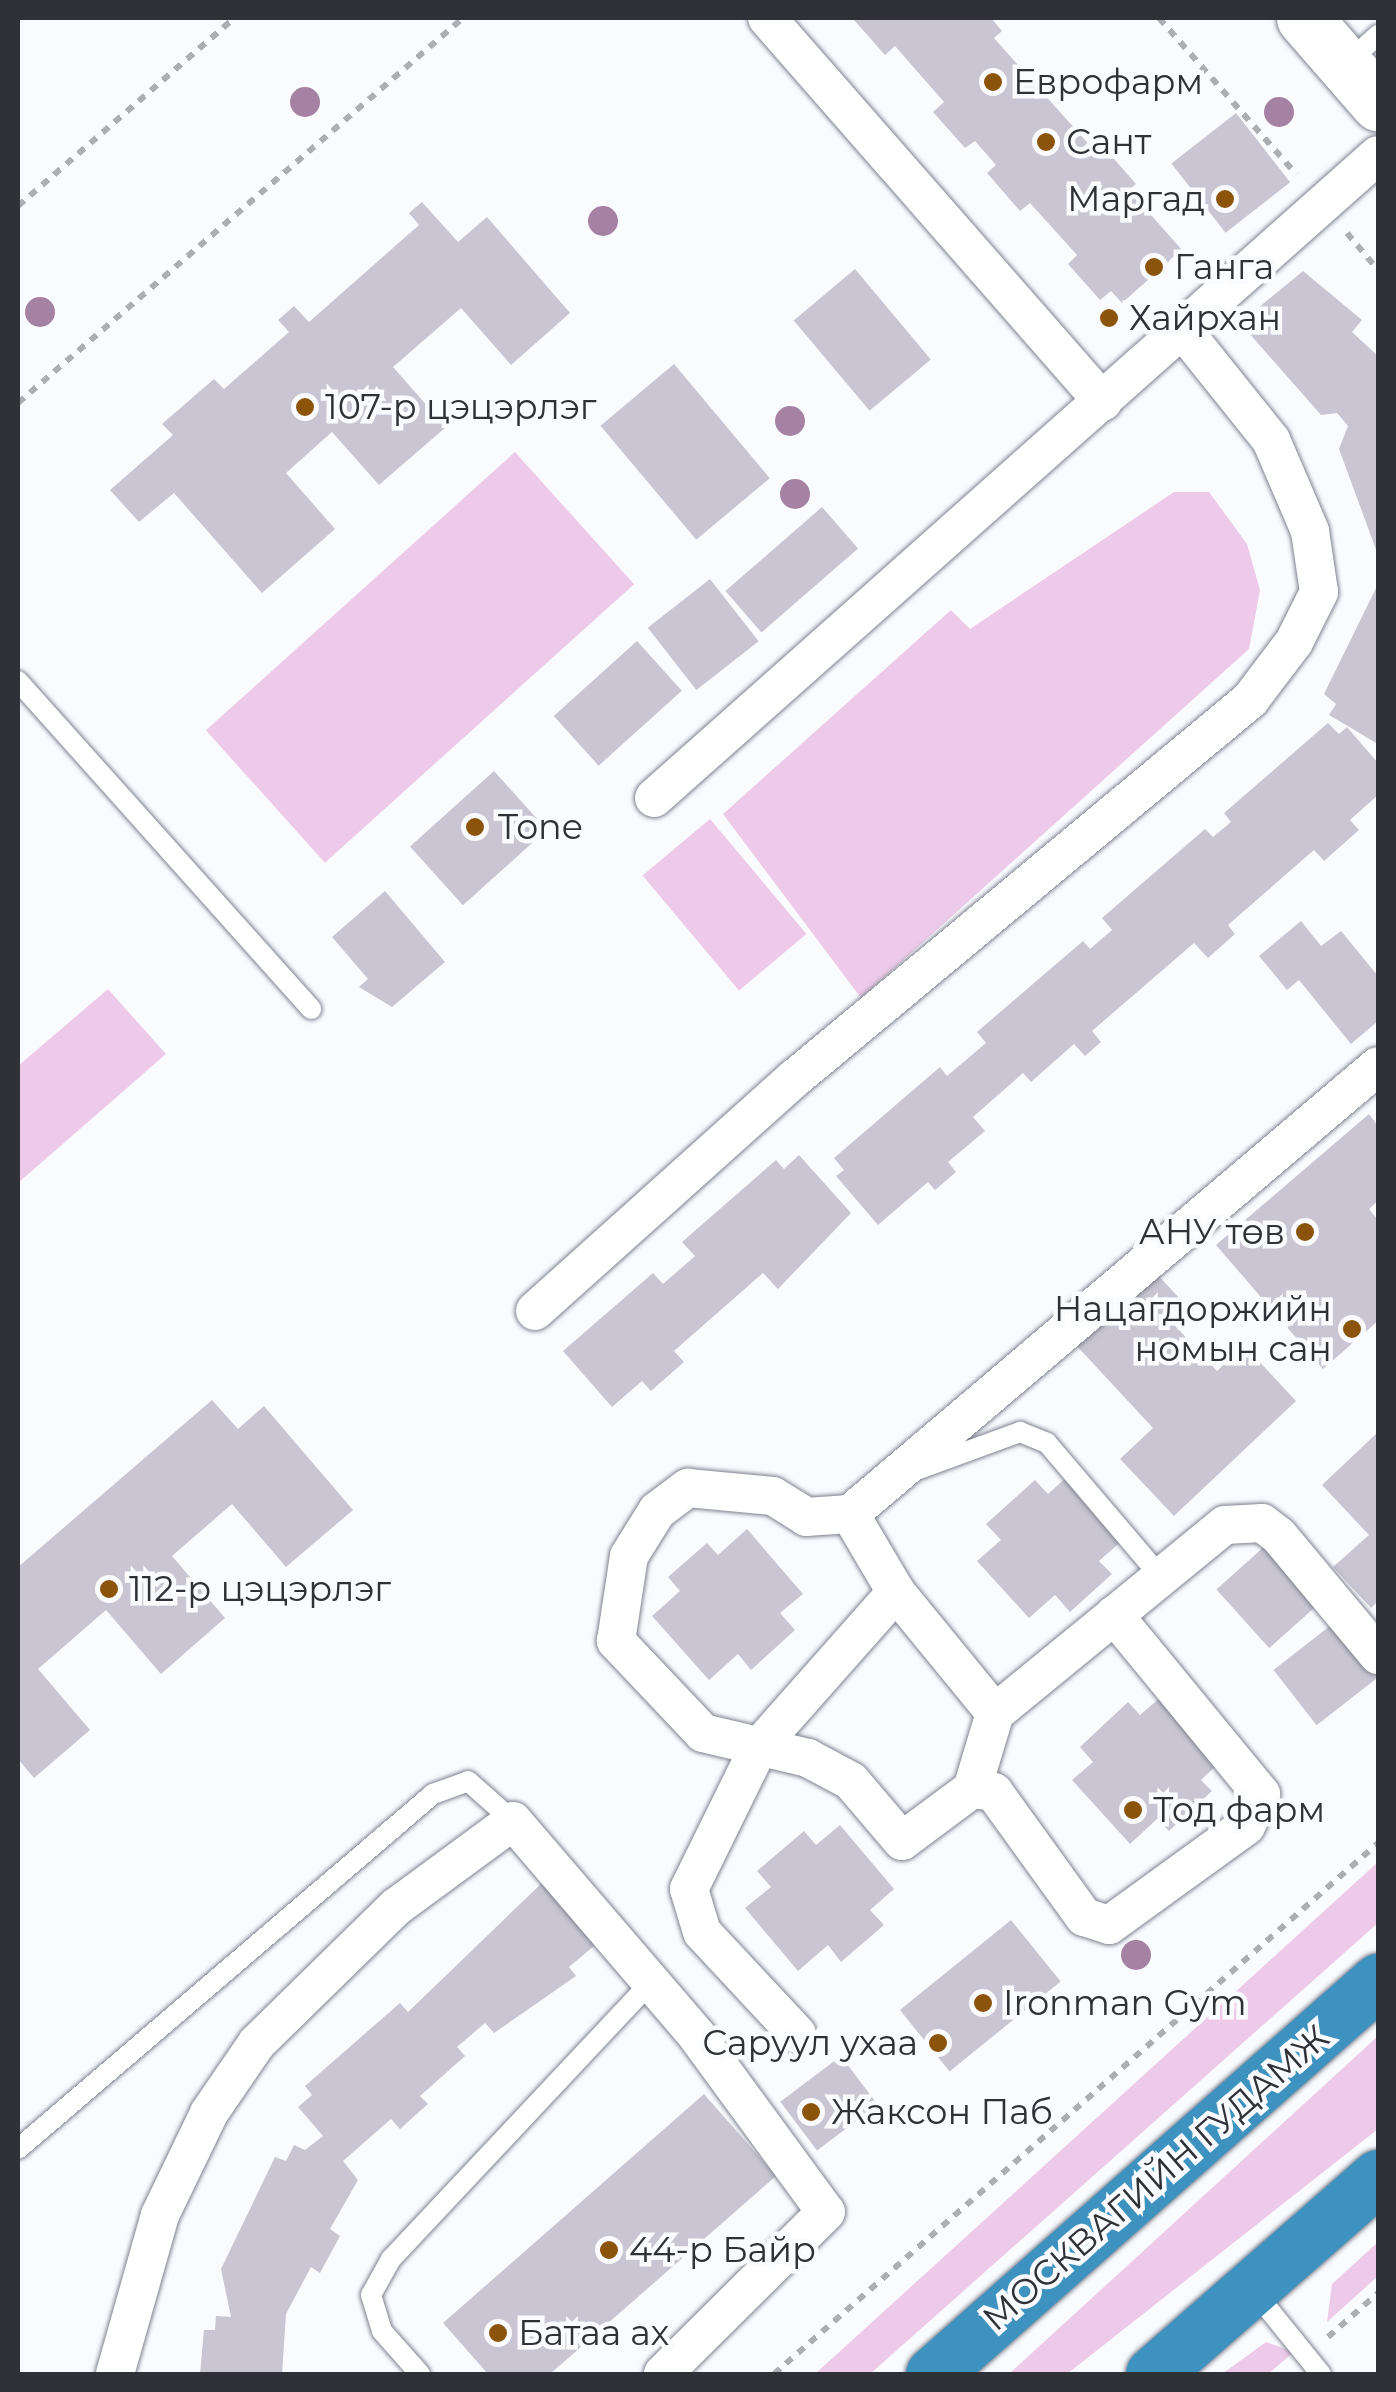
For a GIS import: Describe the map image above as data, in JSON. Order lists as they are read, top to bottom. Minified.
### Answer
{"streets":{"highway":["МОСКВАГИЙН ГУДАМЖ"]},"places":["Еврофарм","Сант","Маргад","Ганга","Хайрхан","107-р цэцэрлэг","Tone","АНУ төв","Нацагдоржийн номын сан","112-р цэцэрлэг","Тод фарм","Ironman Gym","Саруул ухаа","Жаксон Паб","44-р Байр","Батаа ах"]}
